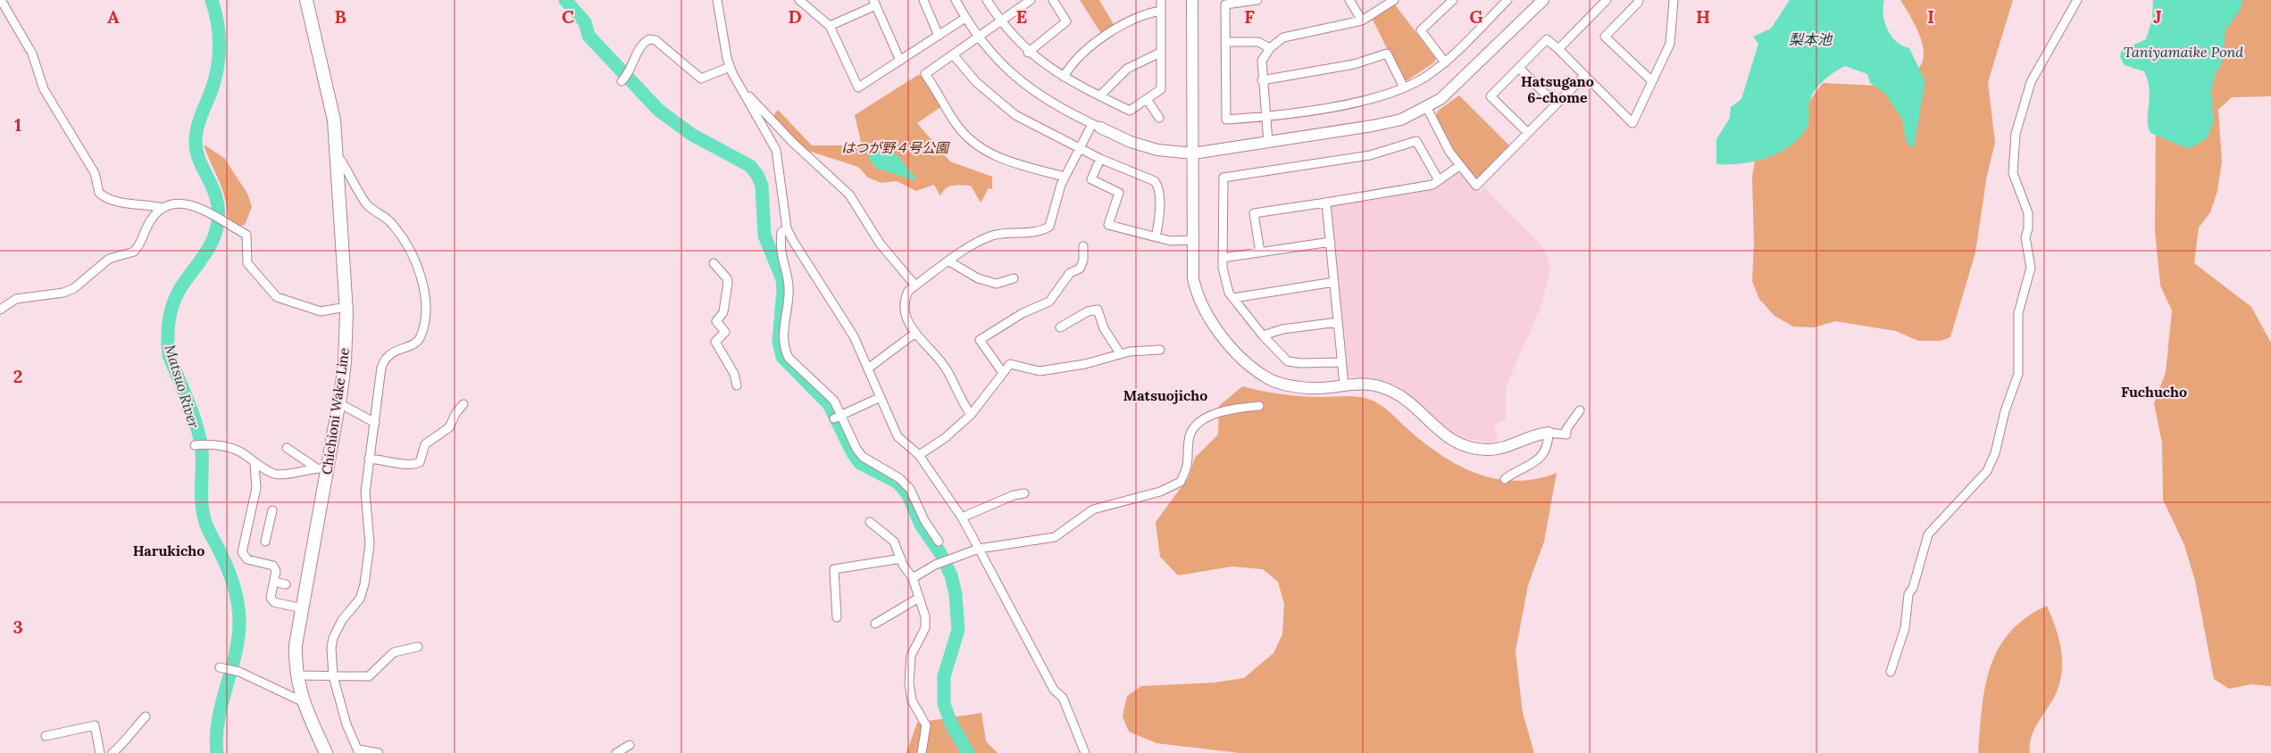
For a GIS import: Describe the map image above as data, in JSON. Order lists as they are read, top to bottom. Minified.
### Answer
{"streets":{"main road":["Chichioni Wake Line"]},"districts":["Hatsugano 6-chome","Fuchucho","Matsuojicho","Harukicho"],"water":["梨本池","Taniyamaike Pond","Matsuo River"],"parks":["はつが野４号公園"],"grid":{"columns":["A","B","C","D","E","F","G","H","I","J"],"rows":["1","2","3"]}}
